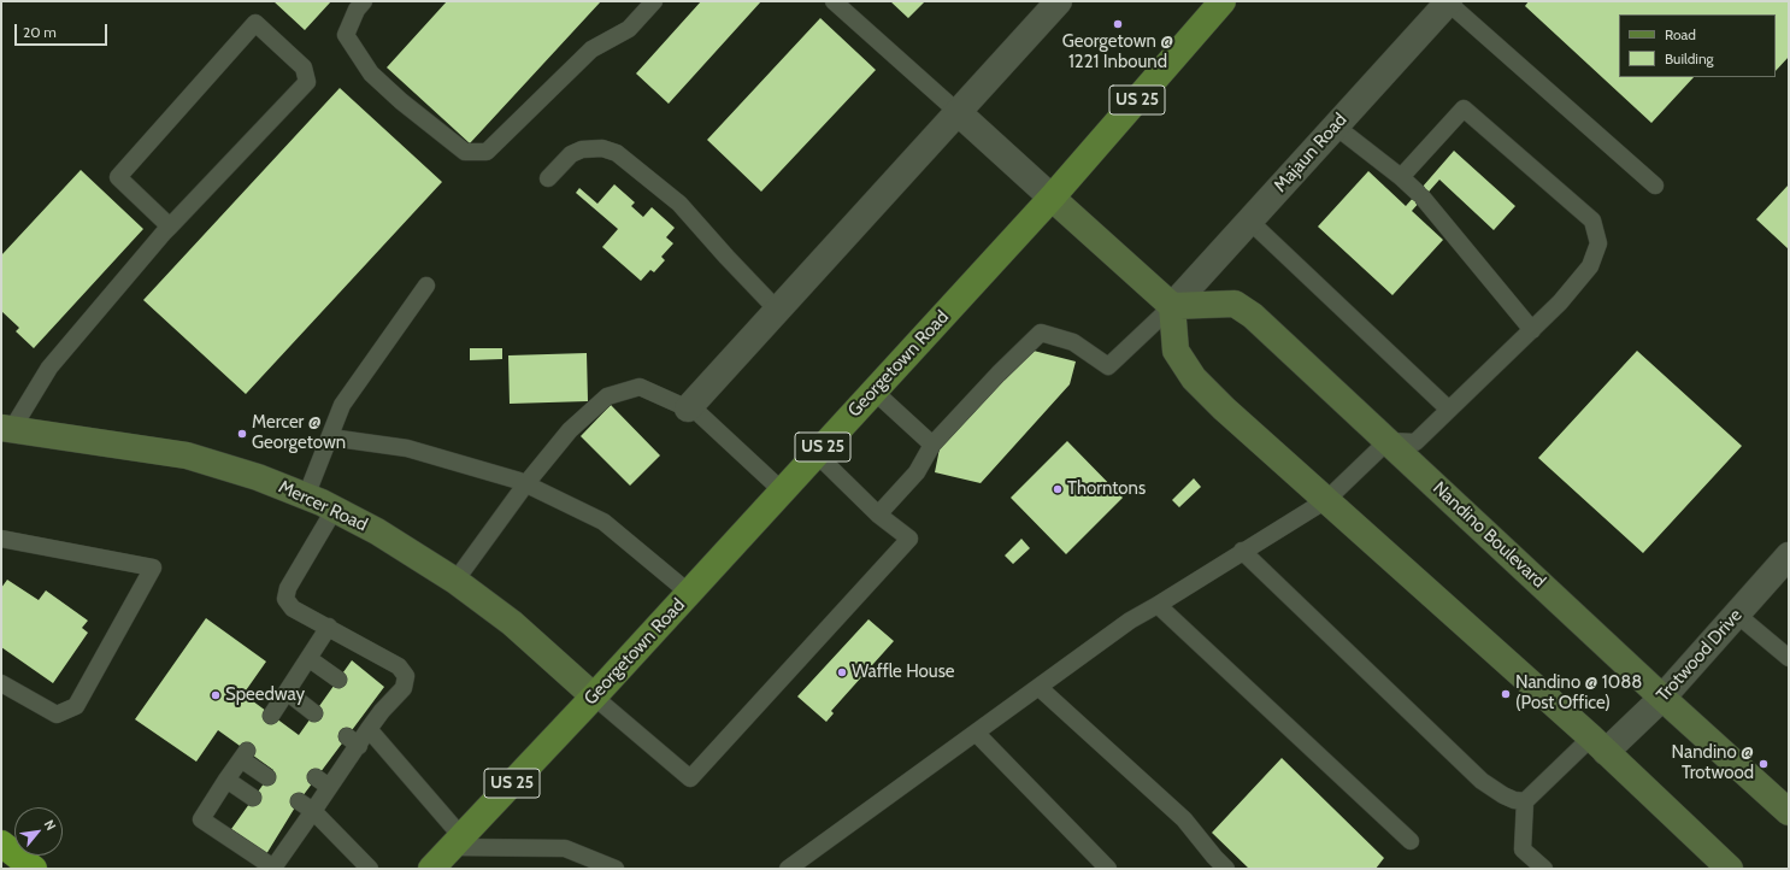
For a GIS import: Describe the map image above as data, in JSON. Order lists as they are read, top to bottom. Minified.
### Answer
{"streets":{"main road":["US 25","Georgetown Road"],"street":["Majaun Road","Mercer Road","Nandino Boulevard","Trotwood Drive"]},"crossings":[["Majaun Road","Nandino Boulevard"],["Georgetown Road","Mercer Road"],["Nandino Boulevard","Trotwood Drive"]],"places":["Georgetown @ 1221 Inbound","Mercer @ Georgetown","Thorntons","Waffle House","Nandino @ 1088 (Post Office)","Speedway","Nandino @ Trotwood"],"legend":["Road","Building"],"scale_bar":"20 m","north":"top right"}
